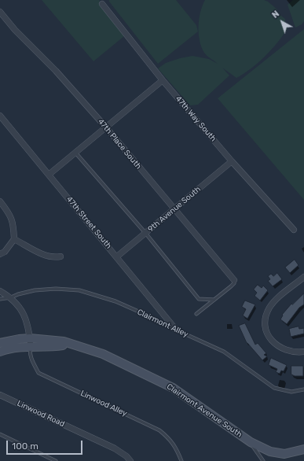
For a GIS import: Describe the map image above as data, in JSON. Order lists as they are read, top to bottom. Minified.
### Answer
{"streets":{"street":["47th Way South","47th Place South","9th Avenue South","47th Street South","Clairmont Avenue South","Linwood Road"],"lane":["Clairmont Alley","Linwood Alley"]},"crossings":[["47th Way South","9th Avenue South"],["47th Place South","9th Avenue South"],["9th Avenue South","47th Street South"],["47th Street South","Clairmont Alley"],["Linwood Alley","Clairmont Avenue South"]],"scale_bar":"100 m","north":"top left"}
